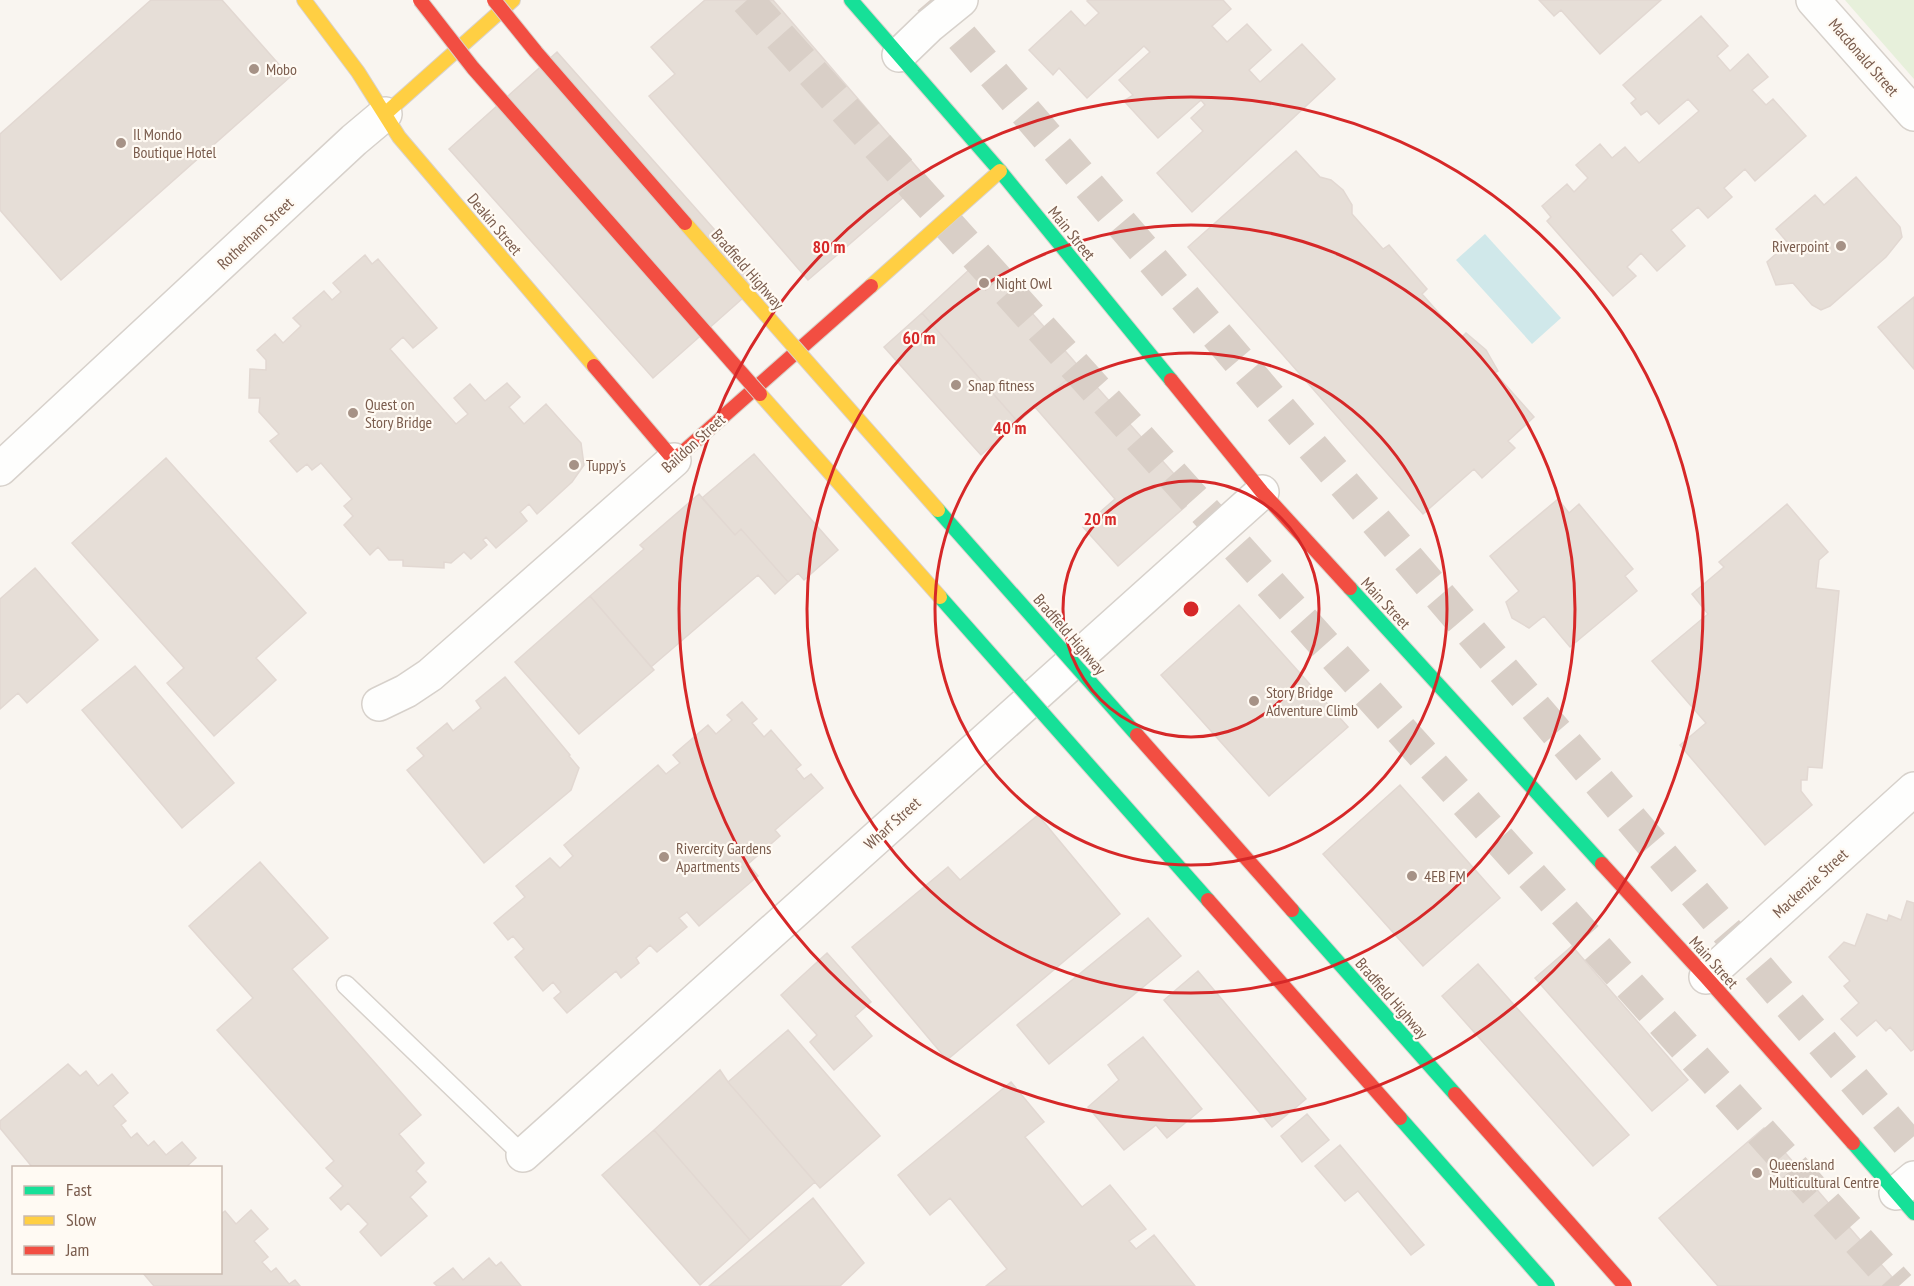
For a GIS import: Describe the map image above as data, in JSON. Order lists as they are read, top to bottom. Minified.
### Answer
{"streets":{"main road":["Deakin Street","Rotherham Street","Main Street","Bradfield Highway","Baildon Street"],"street":["Macdonald Street","Wharf Street","Mackenzie Street"]},"crossings":[["Deakin Street","Rotherham Street"],["Deakin Street","Baildon Street"],["Main Street","Baildon Street"],["Main Street","Wharf Street"],["Main Street","Mackenzie Street"]],"places":["Mobo","Il Mondo Boutique Hotel","Riverpoint","Night Owl","Snap fitness","Quest on Story Bridge","Tuppy's","Story Bridge Adventure Climb","Rivercity Gardens Apartments","4EB FM","Queensland Multicultural Centre"],"legend":["Fast","Slow","Jam"],"rings":["80 m","60 m","40 m","20 m"]}
